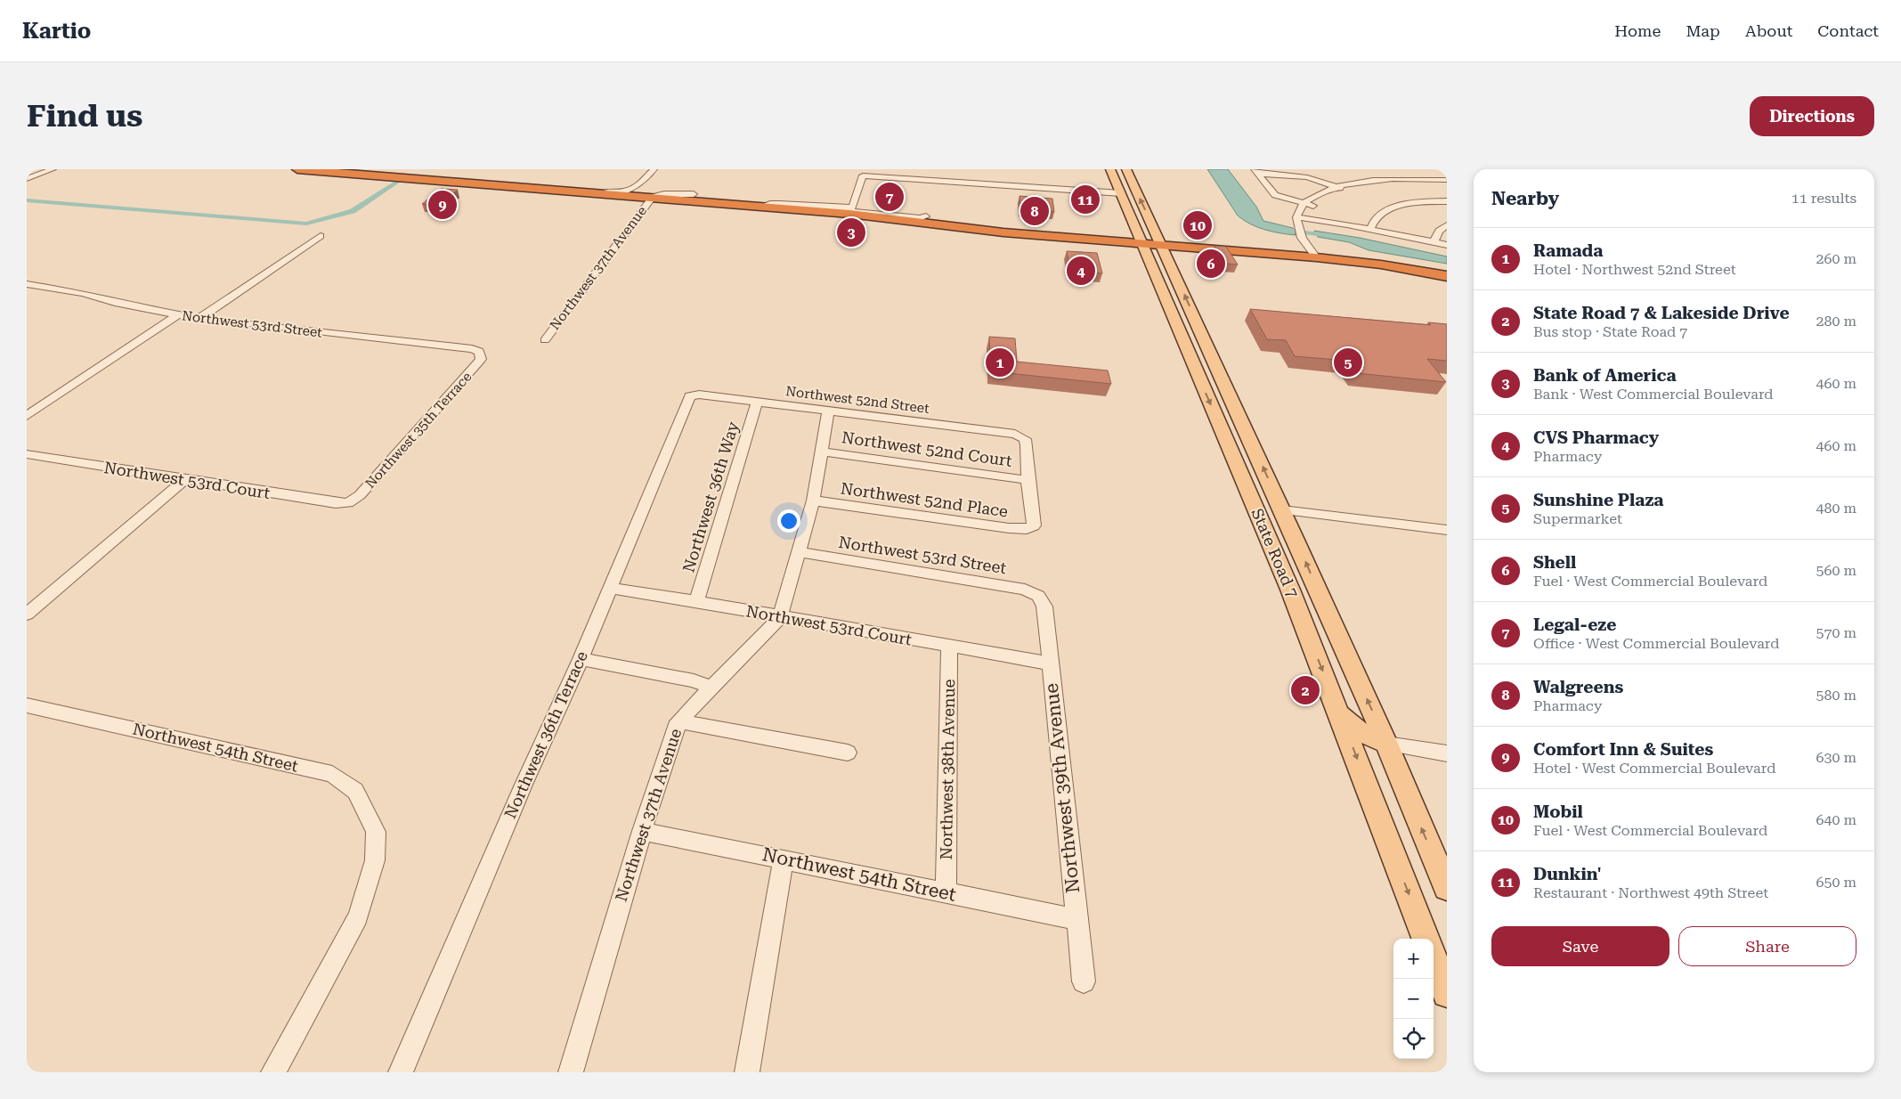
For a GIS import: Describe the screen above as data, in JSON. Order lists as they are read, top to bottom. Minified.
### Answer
{"streets":{"main road":["State Road 7"],"street":["Northwest 37th Avenue","Northwest 53rd Street","Northwest 52nd Street","Northwest 35th Terrace","Northwest 52nd Court","Northwest 53rd Court","Northwest 36th Way","Northwest 52nd Place","Northwest 36th Terrace","Northwest 54th Street","Northwest 38th Avenue","Northwest 39th Avenue"]},"crossings":[["Northwest 37th Avenue","Northwest 53rd Street"],["Northwest 37th Avenue","Northwest 52nd Street"],["Northwest 37th Avenue","Northwest 52nd Court"],["Northwest 37th Avenue","Northwest 53rd Court"],["Northwest 37th Avenue","Northwest 52nd Place"],["Northwest 37th Avenue","Northwest 54th Street"],["Northwest 53rd Street","Northwest 35th Terrace"],["Northwest 53rd Street","Northwest 39th Avenue"],["Northwest 52nd Street","Northwest 52nd Court"],["Northwest 52nd Street","Northwest 36th Way"],["Northwest 52nd Street","Northwest 52nd Place"],["Northwest 52nd Street","Northwest 36th Terrace"],["Northwest 35th Terrace","Northwest 53rd Court"],["Northwest 52nd Court","Northwest 52nd Place"],["Northwest 53rd Court","Northwest 36th Way"],["Northwest 53rd Court","Northwest 36th Terrace"],["Northwest 53rd Court","Northwest 38th Avenue"],["Northwest 53rd Court","Northwest 39th Avenue"],["Northwest 54th Street","Northwest 38th Avenue"],["Northwest 54th Street","Northwest 39th Avenue"]],"page":{"header":"Kartio","nav":["Home","Map","About","Contact"],"buttons":["Directions",["Save","Share"]],"title":"Find us","heading":["Nearby","11 results"],"pins":["7","11","9","8","10","3","6","4","1","5","2"],"list":[{"mark":"1","name":"Ramada","note":"Hotel · Northwest 52nd Street","value":"260 m"},{"mark":"2","name":"State Road 7 & Lakeside Drive","note":"Bus stop · State Road 7","value":"280 m"},{"mark":"3","name":"Bank of America","note":"Bank · West Commercial Boulevard","value":"460 m"},{"mark":"4","name":"CVS Pharmacy","note":"Pharmacy","value":"460 m"},{"mark":"5","name":"Sunshine Plaza","note":"Supermarket","value":"480 m"},{"mark":"6","name":"Shell","note":"Fuel · West Commercial Boulevard","value":"560 m"},{"mark":"7","name":"Legal-eze","note":"Office · West Commercial Boulevard","value":"570 m"},{"mark":"8","name":"Walgreens","note":"Pharmacy","value":"580 m"},{"mark":"9","name":"Comfort Inn & Suites","note":"Hotel · West Commercial Boulevard","value":"630 m"},{"mark":"10","name":"Mobil","note":"Fuel · West Commercial Boulevard","value":"640 m"},{"mark":"11","name":"Dunkin'","note":"Restaurant · Northwest 49th Street","value":"650 m"}],"map_buttons":["+","−"]}}
